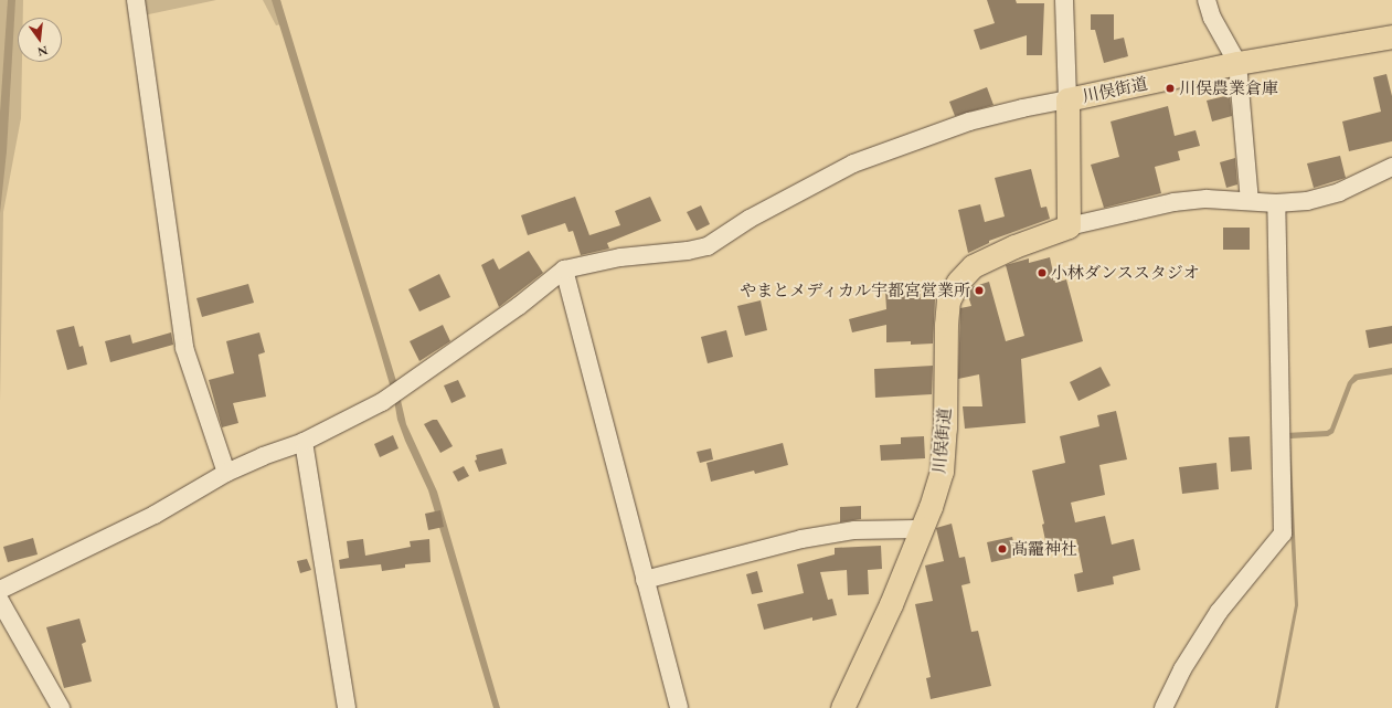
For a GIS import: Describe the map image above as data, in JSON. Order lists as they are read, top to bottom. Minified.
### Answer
{"streets":{"main road":["川俣街道"]},"places":["川俣農業倉庫","小林ダンススタジオ","やまとメディカル宇都宮営業所","髙靇神社"],"north":"bottom"}
